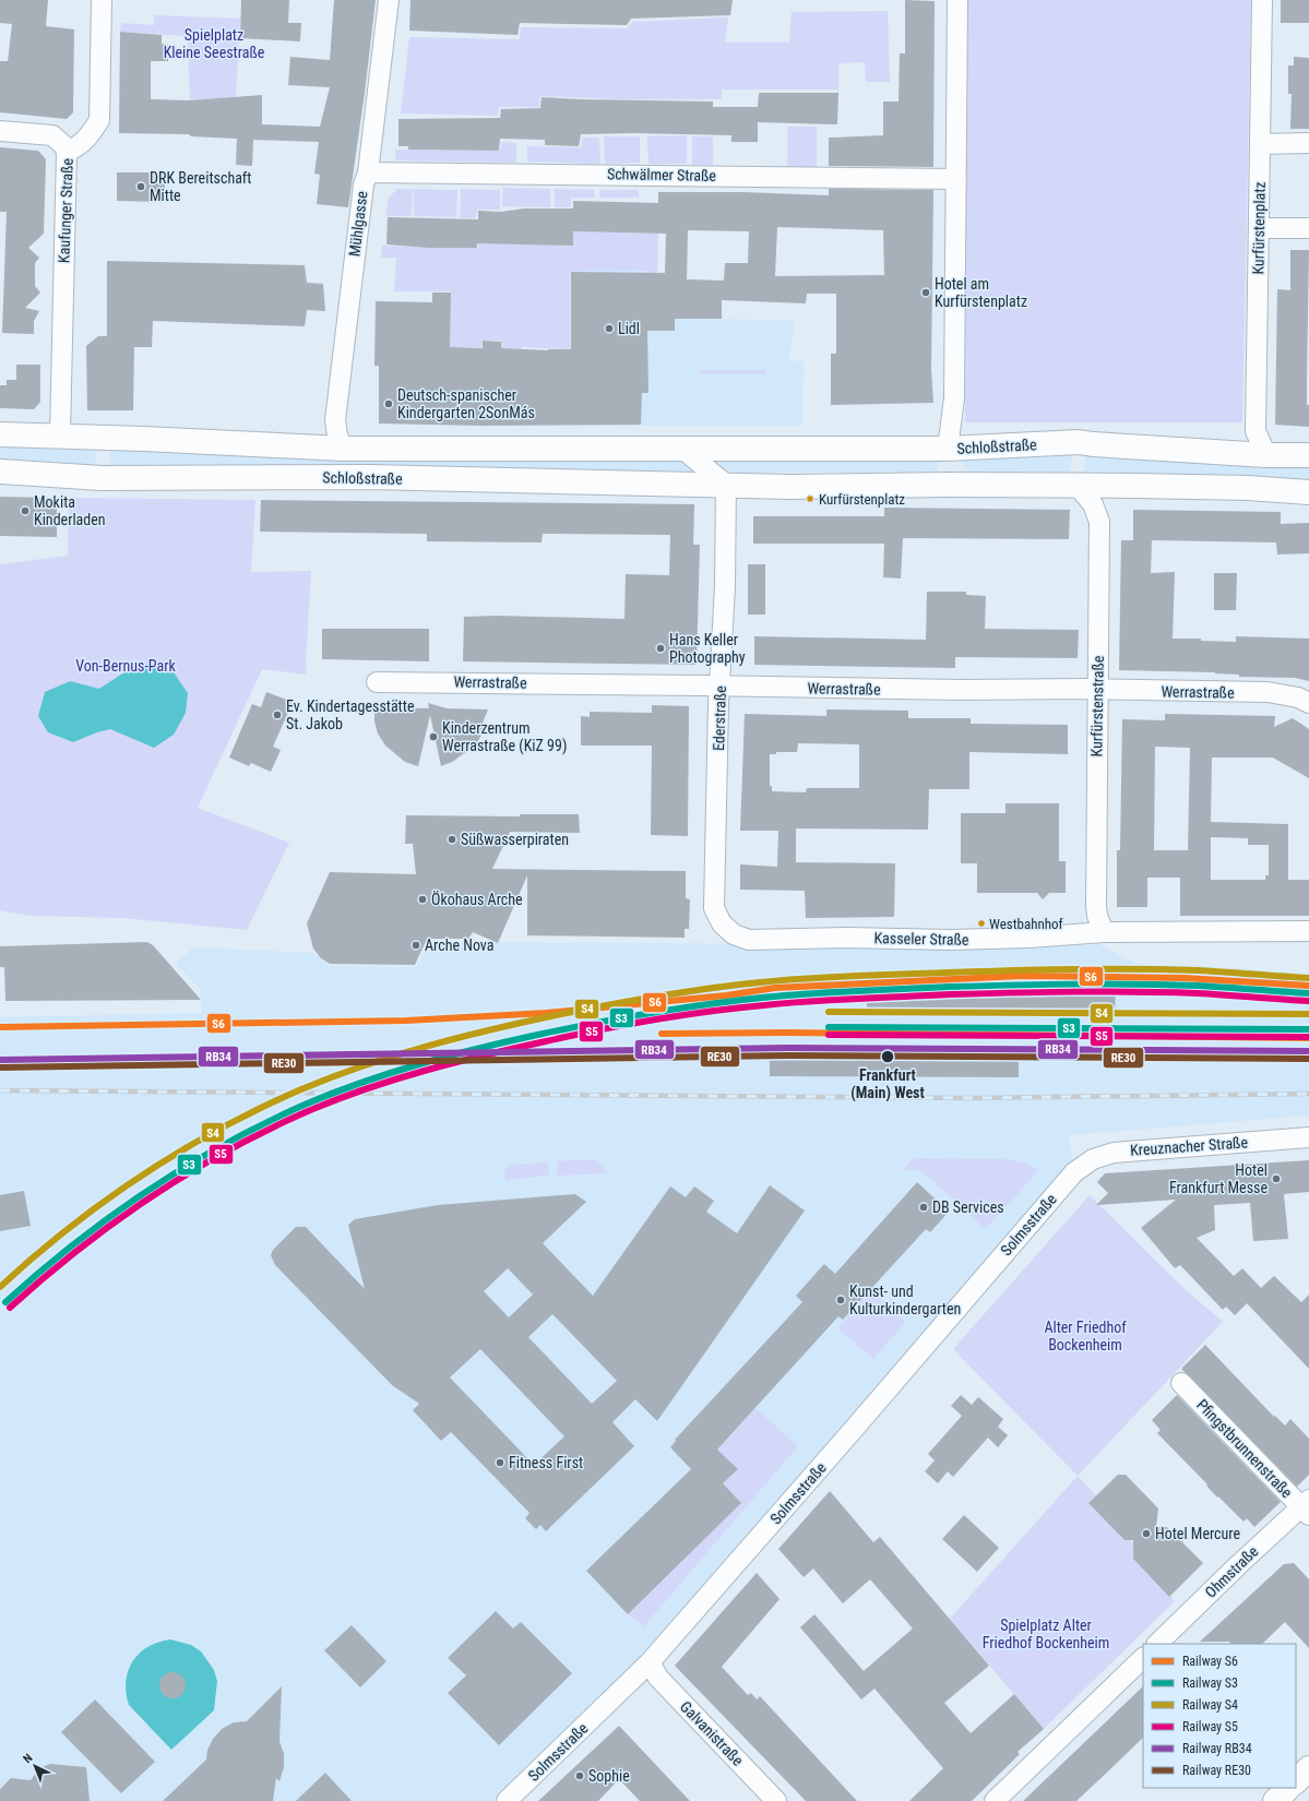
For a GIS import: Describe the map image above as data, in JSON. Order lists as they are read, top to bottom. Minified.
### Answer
{"streets":{"street":["Schwälmer Straße","Kaufunger Straße","Mühlgasse","Kurfürstenplatz","Schloßstraße","Werrastraße","Kurfürstenstraße","Ederstraße","Kasseler Straße","Kreuznacher Straße","Solmsstraße","Pfingstbrunnenstraße","Ohmstraße","Galvanistraße"]},"crossings":[["Schwälmer Straße","Mühlgasse"],["Kaufunger Straße","Schloßstraße"],["Mühlgasse","Schloßstraße"],["Kurfürstenplatz","Schloßstraße"],["Schloßstraße","Kurfürstenstraße"],["Schloßstraße","Ederstraße"],["Werrastraße","Kurfürstenstraße"],["Werrastraße","Ederstraße"],["Kurfürstenstraße","Kasseler Straße"],["Ederstraße","Kasseler Straße"],["Kreuznacher Straße","Solmsstraße"],["Solmsstraße","Galvanistraße"],["Pfingstbrunnenstraße","Ohmstraße"]],"parks":["Spielplatz Kleine Seestraße","Von-Bernus-Park","Alter Friedhof Bockenheim","Spielplatz Alter Friedhof Bockenheim"],"places":["DRK Bereitschaft Mitte","Hotel am Kurfürstenplatz","Lidl","Deutsch-spanischer Kindergarten 2SonMás","Kurfürstenplatz","Mokita Kinderladen","Hans Keller Photography","Ev. Kindertagesstätte St. Jakob","Kinderzentrum Werrastraße (KiZ 99)","Süßwasserpiraten","Ökohaus Arche","Westbahnhof","Arche Nova","Frankfurt (Main) West","Hotel Frankfurt Messe","DB Services","Kunst- und Kulturkindergarten","Fitness First","Hotel Mercure","Sophie"],"lines":["rail line S4","rail line S6","rail line S3","rail line S5","rail line RB34","rail line RE30"],"legend":["Railway S6","Railway S3","Railway S4","Railway S5","Railway RB34","Railway RE30"],"north":"top left"}
